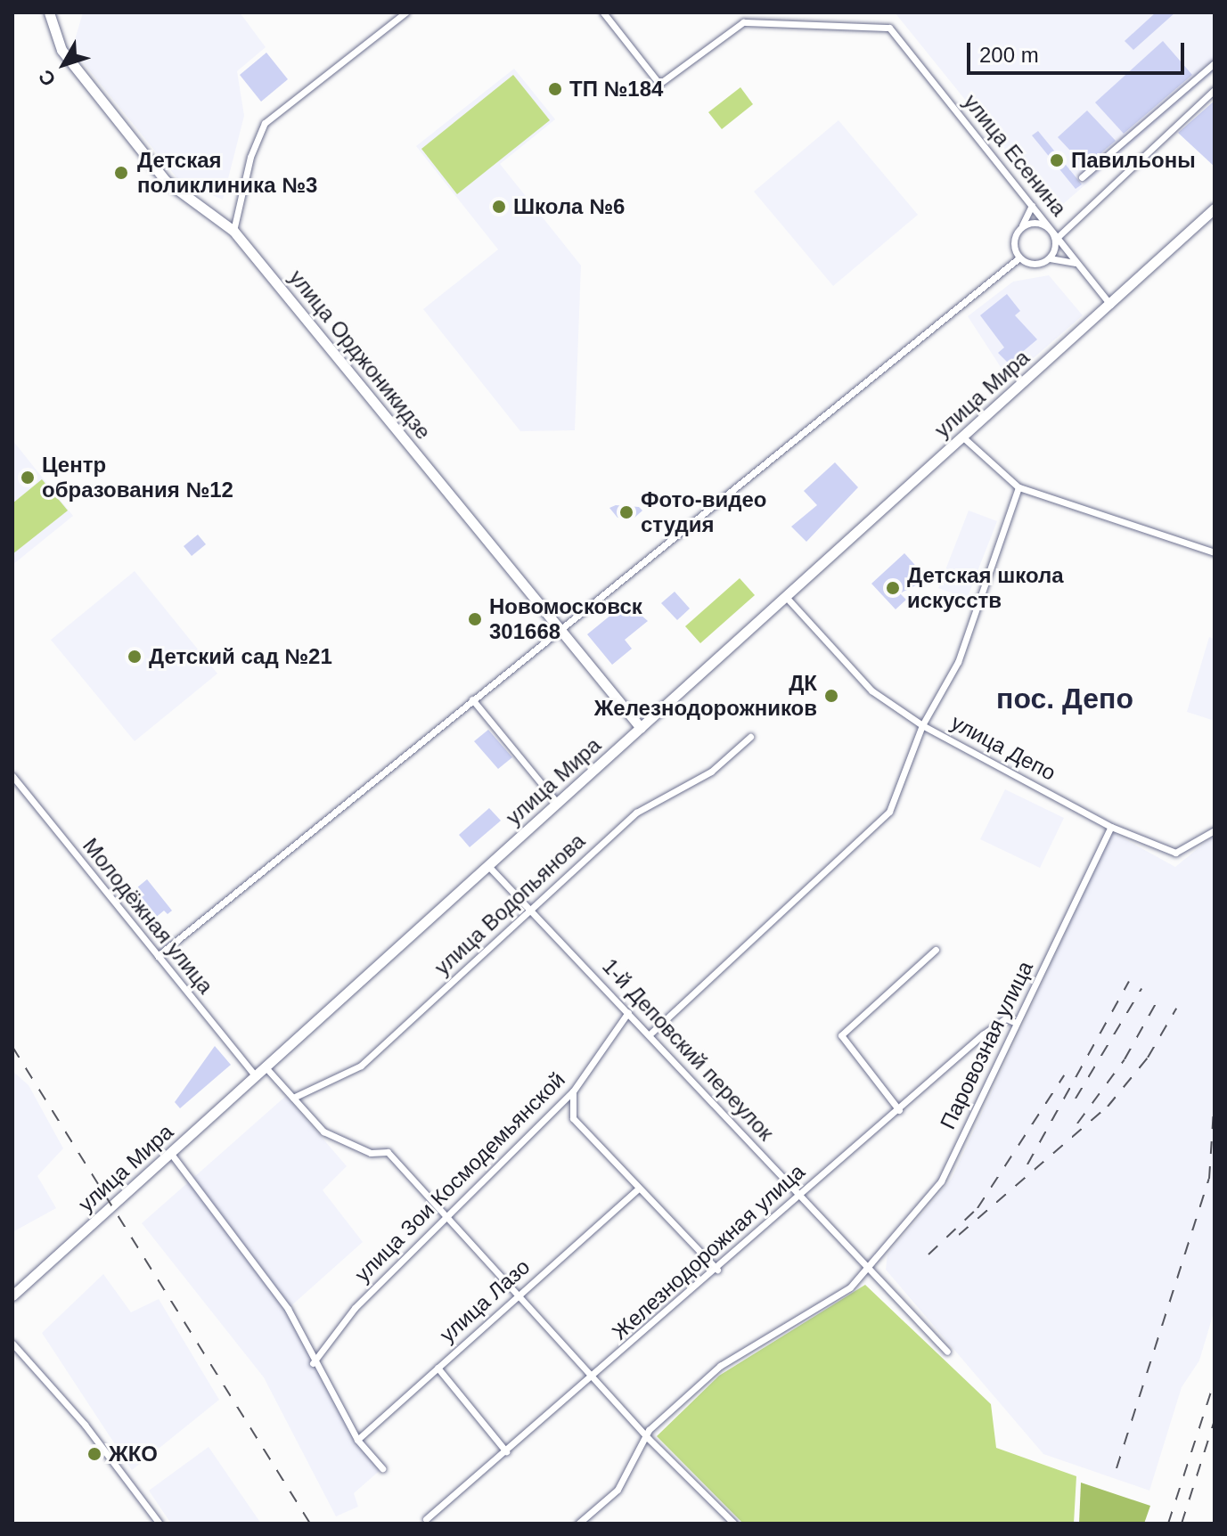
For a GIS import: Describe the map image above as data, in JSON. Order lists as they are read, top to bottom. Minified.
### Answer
{"streets":{"main road":["улица Орджоникидзе","улица Мира"],"street":["улица Есенина","улица Депо","улица Водопьянова","Молодёжная улица","Паровозная улица","1-й Деповский переулок","улица Зои Космодемьянской","Железнодорожная улица","улица Лазо"]},"crossings":[["улица Есенина","улица Мира"],["улица Орджоникидзе","улица Мира"],["улица Мира","Молодёжная улица"],["улица Мира","1-й Деповский переулок"],["улица Депо","Паровозная улица"],["улица Водопьянова","1-й Деповский переулок"],["Паровозная улица","1-й Деповский переулок"],["Паровозная улица","Железнодорожная улица"],["1-й Деповский переулок","улица Зои Космодемьянской"],["1-й Деповский переулок","Железнодорожная улица"]],"districts":["пос. Депо"],"places":["ТП №184","Павильоны","Детская поликлиника №3","Школа №6","Центр образования №12","Фото-видео студия","Детская школа искусств","Новомосковск 301668","Детский сад №21","ДК Железнодорожников","ЖКО"],"scale_bar":"200 m","north":"bottom left"}
